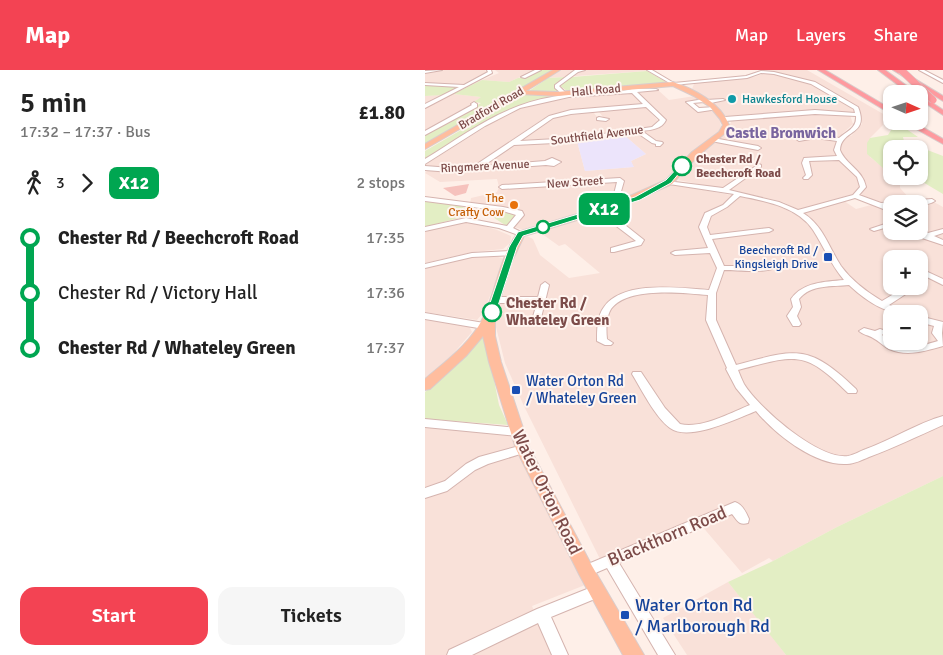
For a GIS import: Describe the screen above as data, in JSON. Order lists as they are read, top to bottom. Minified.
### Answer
{"streets":{"main road":["Hall Road","Bradford Road","Water Orton Road"],"street":["Southfield Avenue","Ringmere Avenue","New Street","Blackthorn Road"]},"crossings":[["Hall Road","Bradford Road"],["Hall Road","Southfield Avenue"],["Water Orton Road","Blackthorn Road"]],"districts":["Castle Bromwich"],"places":{"other":["Hawkesford House","Chester Rd / Beechcroft Road","The Crafty Cow","Chester Rd / Whateley Green"],"transit":["Beechcroft Rd / Kingsleigh Drive","Water Orton Rd / Whateley Green","Water Orton Rd / Marlborough Rd"]},"lines":["bus line X12"],"north":"right","page":{"header":"Map","nav":["Map","Layers","Share"],"heading":["5 min","17:32 – 17:37 · Bus","£1.80"],"on_map":"X12","map_buttons":["+","−"],"legs":["3","X12","2 stops"],"list":[{"name":"Chester Rd / Beechcroft Road","value":"17:35"},{"name":"Chester Rd / Victory Hall","value":"17:36"},{"name":"Chester Rd / Whateley Green","value":"17:37"}],"buttons":["Start","Tickets"]}}
